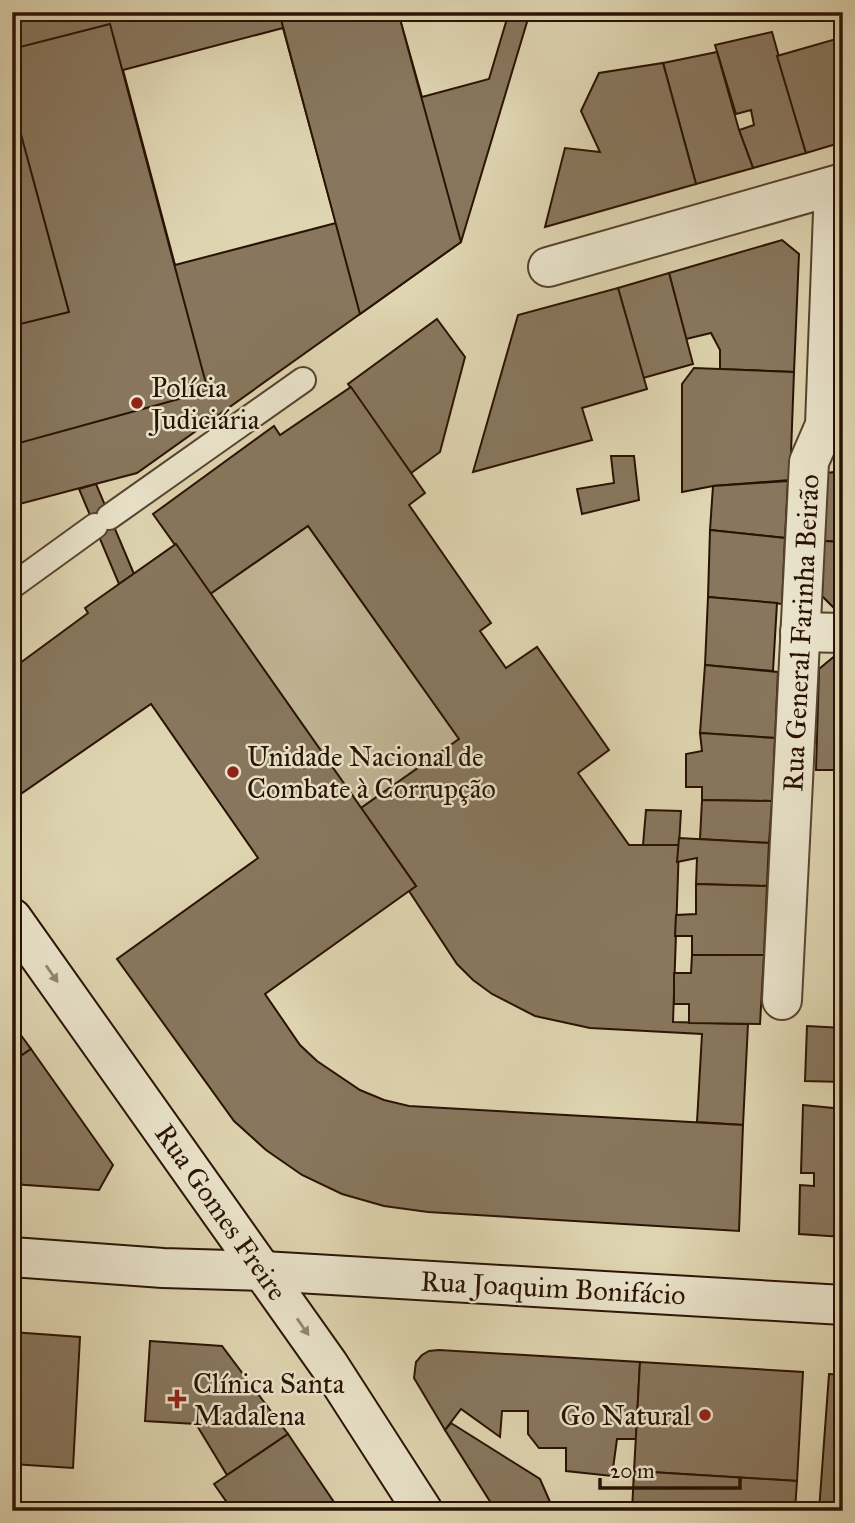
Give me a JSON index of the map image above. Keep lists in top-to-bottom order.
{
  "streets": {
    "street": ["Rua General Farinha Beirão", "Rua Gomes Freire", "Rua Joaquim Bonifácio"]
  },
  "crossings": [
    ["Rua Gomes Freire", "Rua Joaquim Bonifácio"]
  ],
  "one_way": ["Rua Gomes Freire"],
  "places": {
    "other": ["Polícia Judiciária", "Unidade Nacional de Combate à Corrupção", "Go Natural"],
    "health": ["Clínica Santa Madalena"]
  },
  "scale_bar": "20 m"
}
